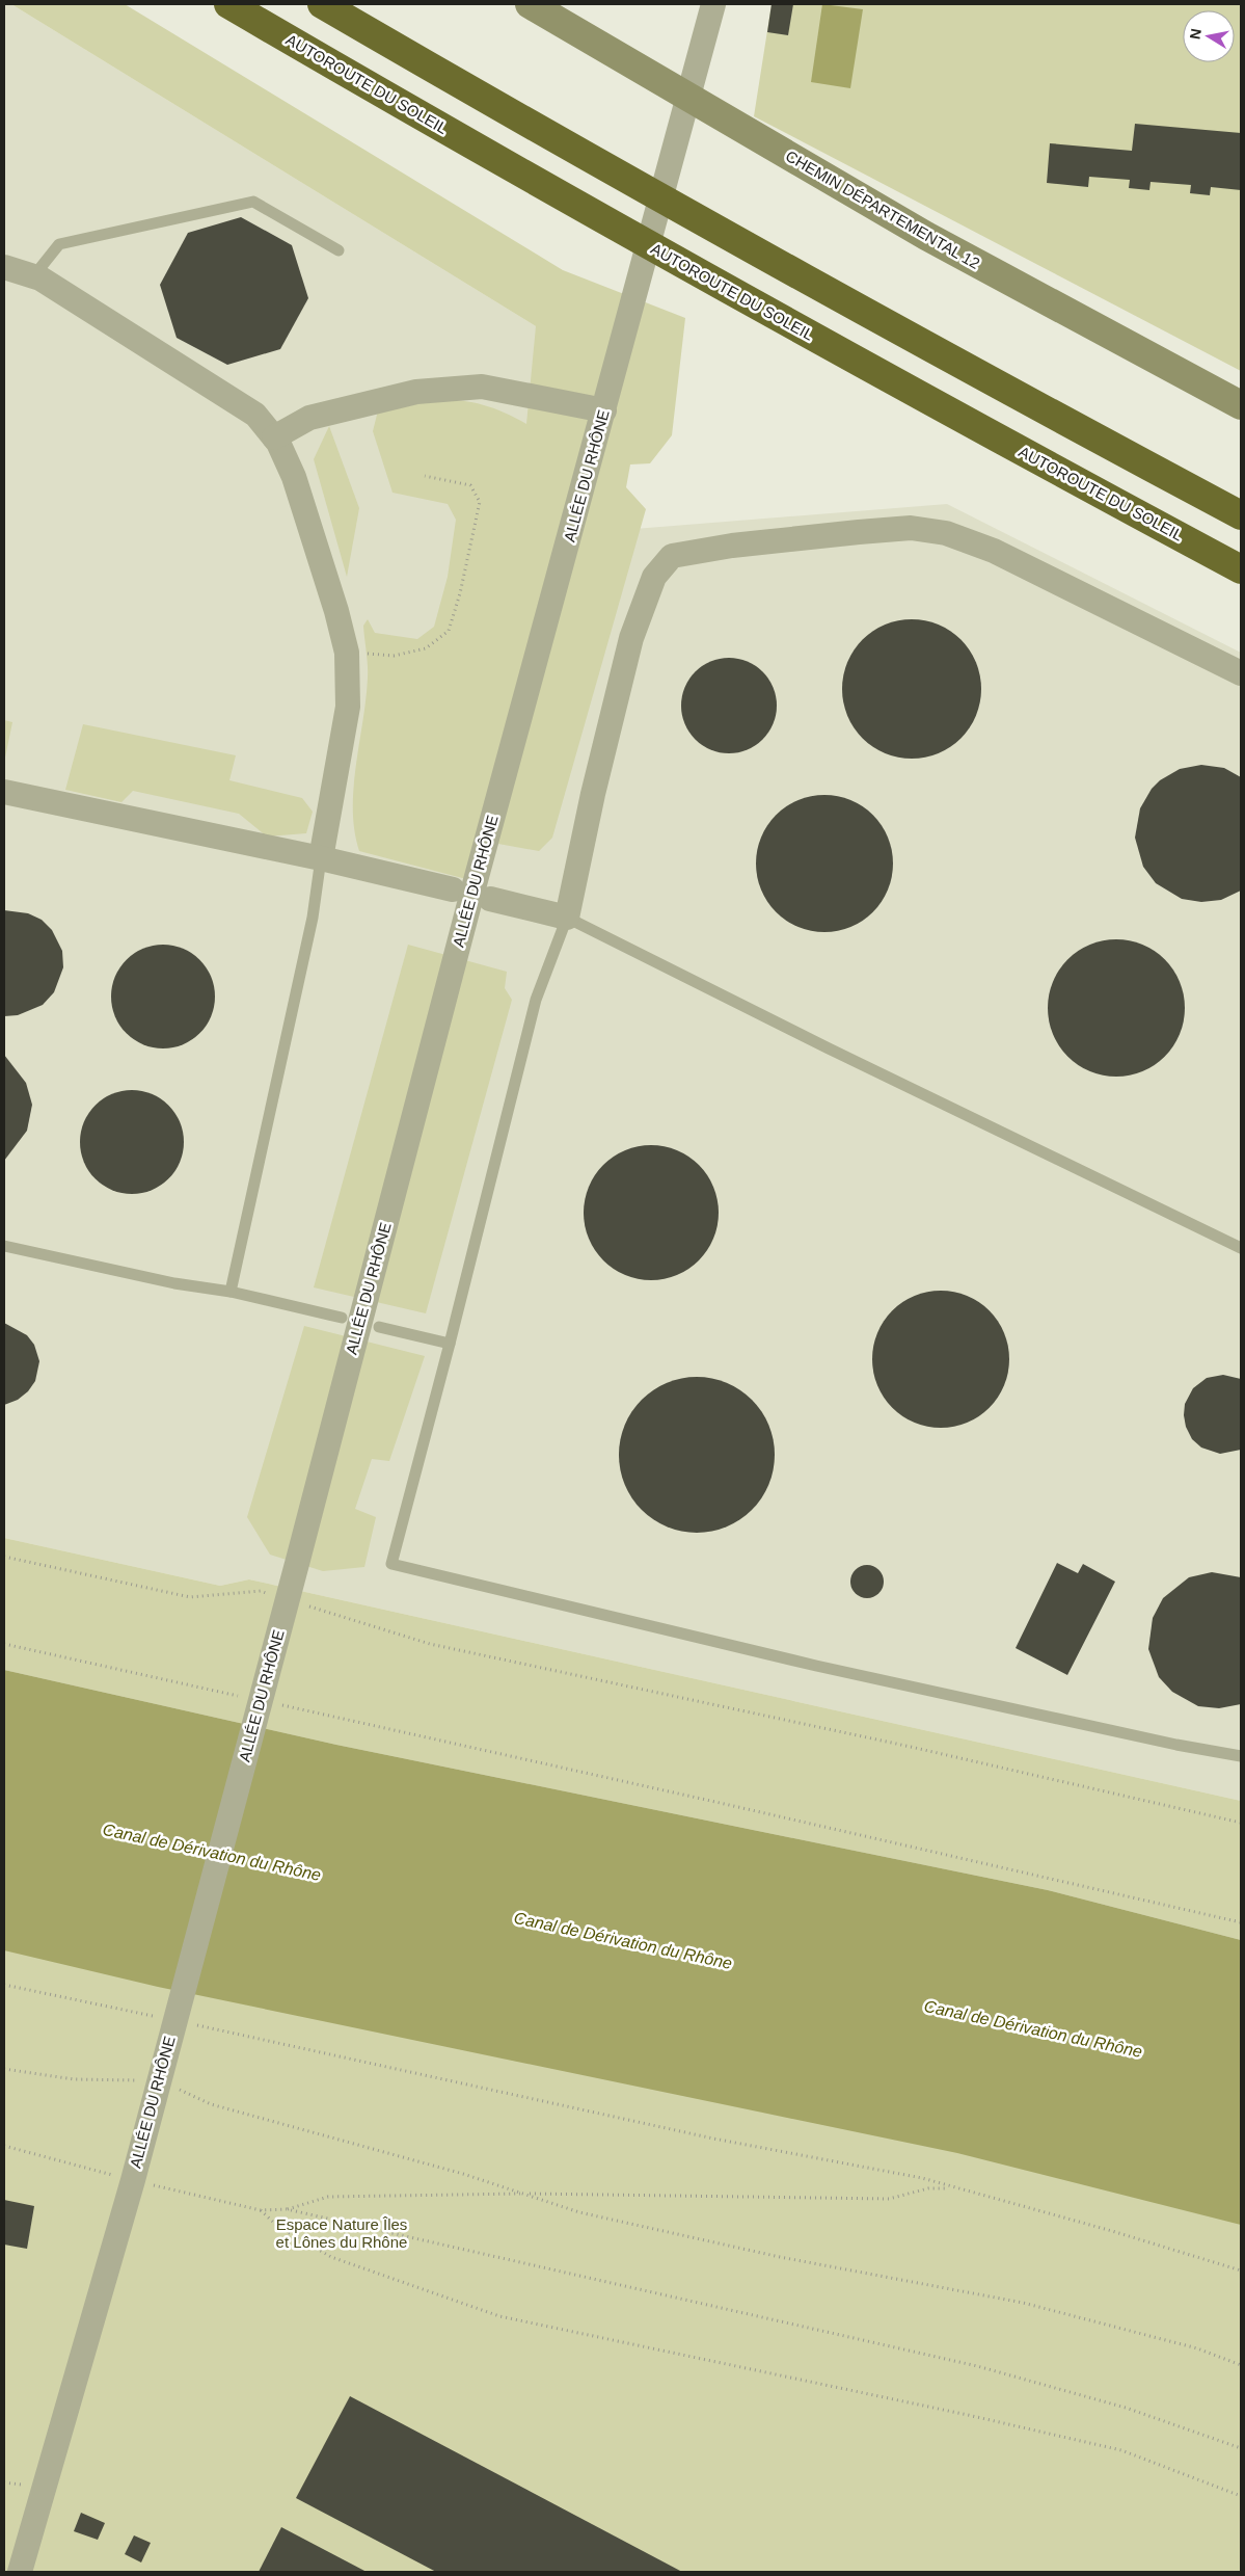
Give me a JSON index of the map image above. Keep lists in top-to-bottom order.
{
  "streets": {
    "highway": ["AUTOROUTE DU SOLEIL"],
    "main road": ["CHEMIN DÉPARTEMENTAL 12"],
    "street": ["ALLÉE DU RHÔNE"]
  },
  "water": ["Canal de Dérivation du Rhône"],
  "parks": ["Espace Nature Îles et Lônes du Rhône"],
  "north": "left"
}
